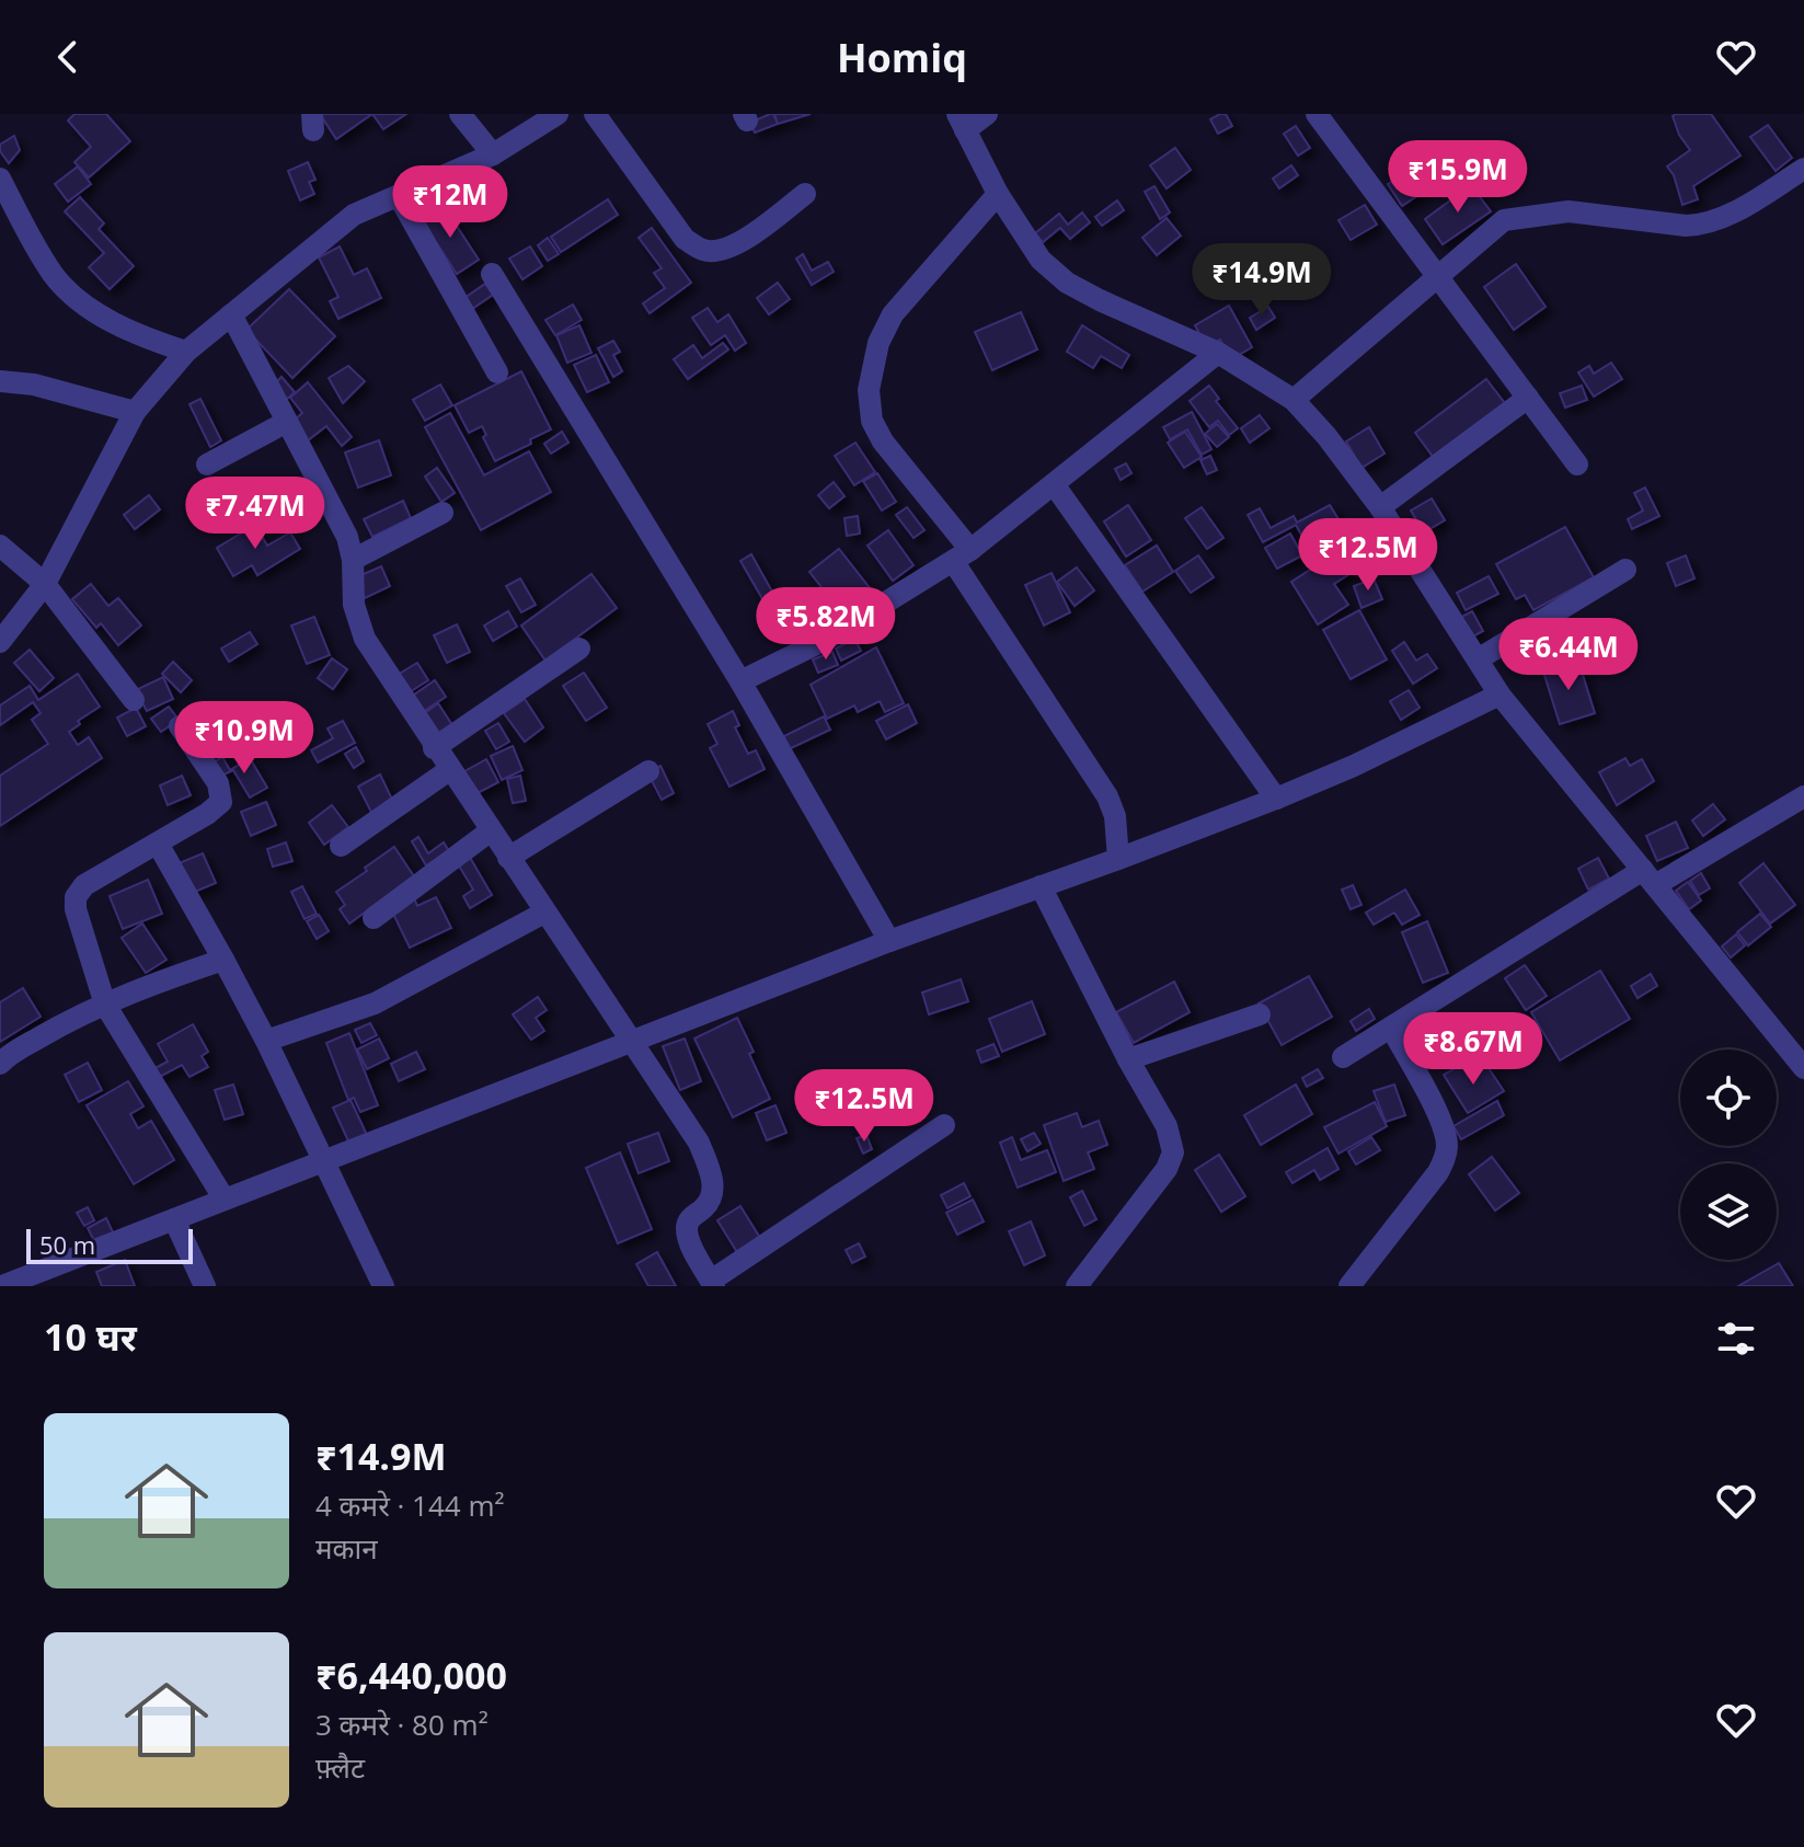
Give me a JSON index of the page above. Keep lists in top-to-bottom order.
{
  "scale_bar": "50 m",
  "page": {
    "header": "Homiq",
    "price": [
      "₹15.9M",
      "₹12M",
      "₹14.9M",
      "₹7.47M",
      "₹12.5M",
      "₹5.82M",
      "₹6.44M",
      "₹10.9M",
      "₹8.67M",
      "₹12.5M"
    ],
    "scale": "50 m",
    "heading": "10 घर",
    "list": [
      {
        "name": "₹14.9M",
        "note": "4 कमरे · 144 m² · मकान"
      },
      {
        "name": "₹6,440,000",
        "note": "3 कमरे · 80 m² · फ़्लैट"
      }
    ]
  }
}
